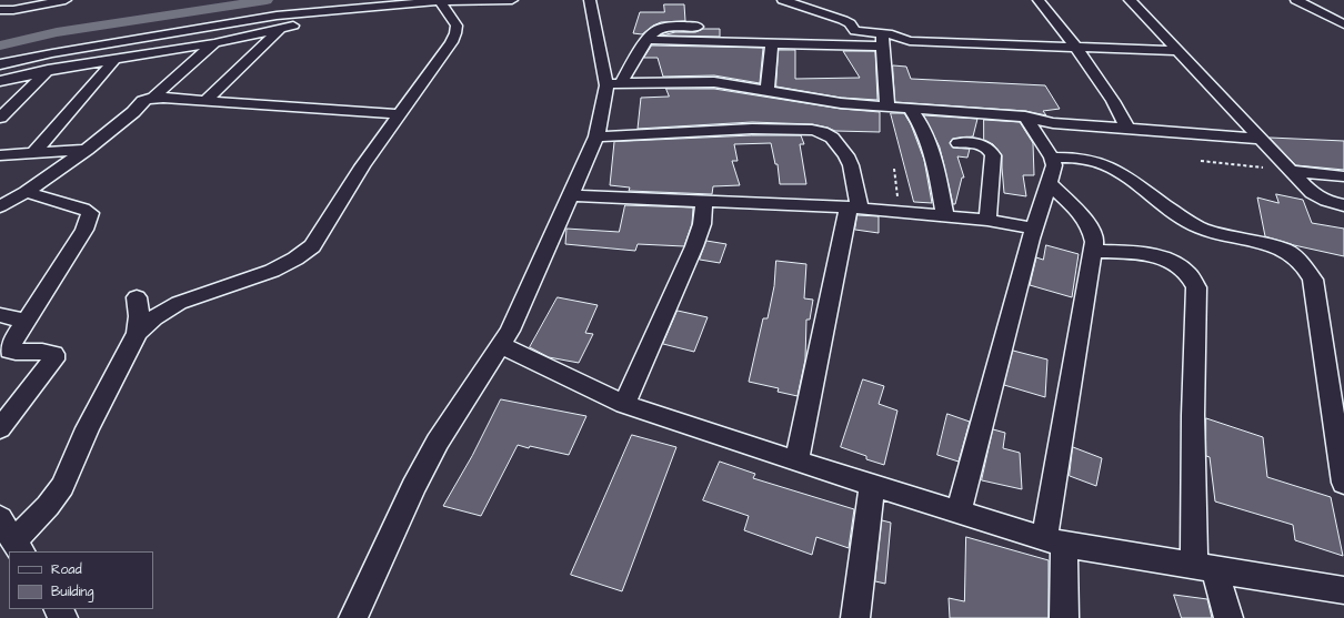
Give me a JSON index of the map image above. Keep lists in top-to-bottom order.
{
  "legend": ["Road", "Building"]
}
